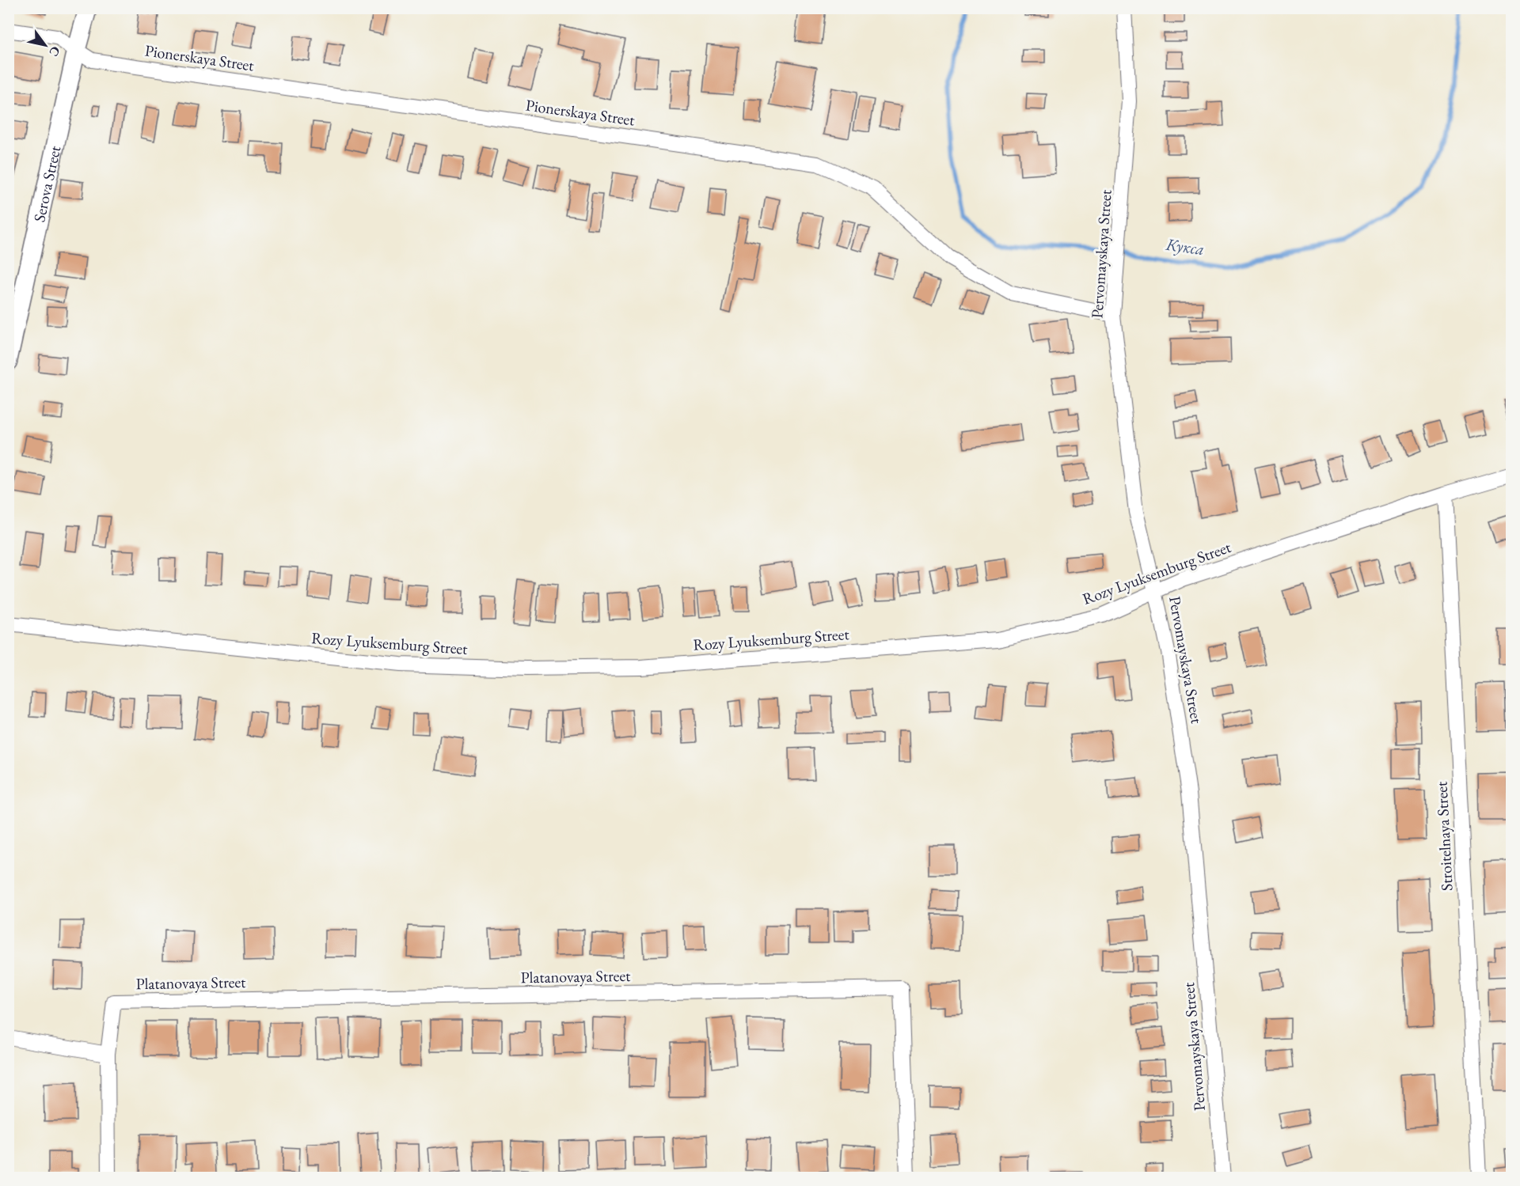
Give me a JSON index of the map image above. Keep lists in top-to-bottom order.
{
  "streets": {
    "street": [
      "Pionerskaya Street",
      "Serova Street",
      "Pervomayskaya Street",
      "Rozy Lyuksemburg Street",
      "Stroitelnaya Street",
      "Platanovaya Street"
    ]
  },
  "crossings": [
    ["Pionerskaya Street", "Serova Street"],
    ["Pionerskaya Street", "Pervomayskaya Street"],
    ["Pervomayskaya Street", "Rozy Lyuksemburg Street"],
    ["Rozy Lyuksemburg Street", "Stroitelnaya Street"]
  ],
  "water": ["Кукса"],
  "north": "bottom right"
}
